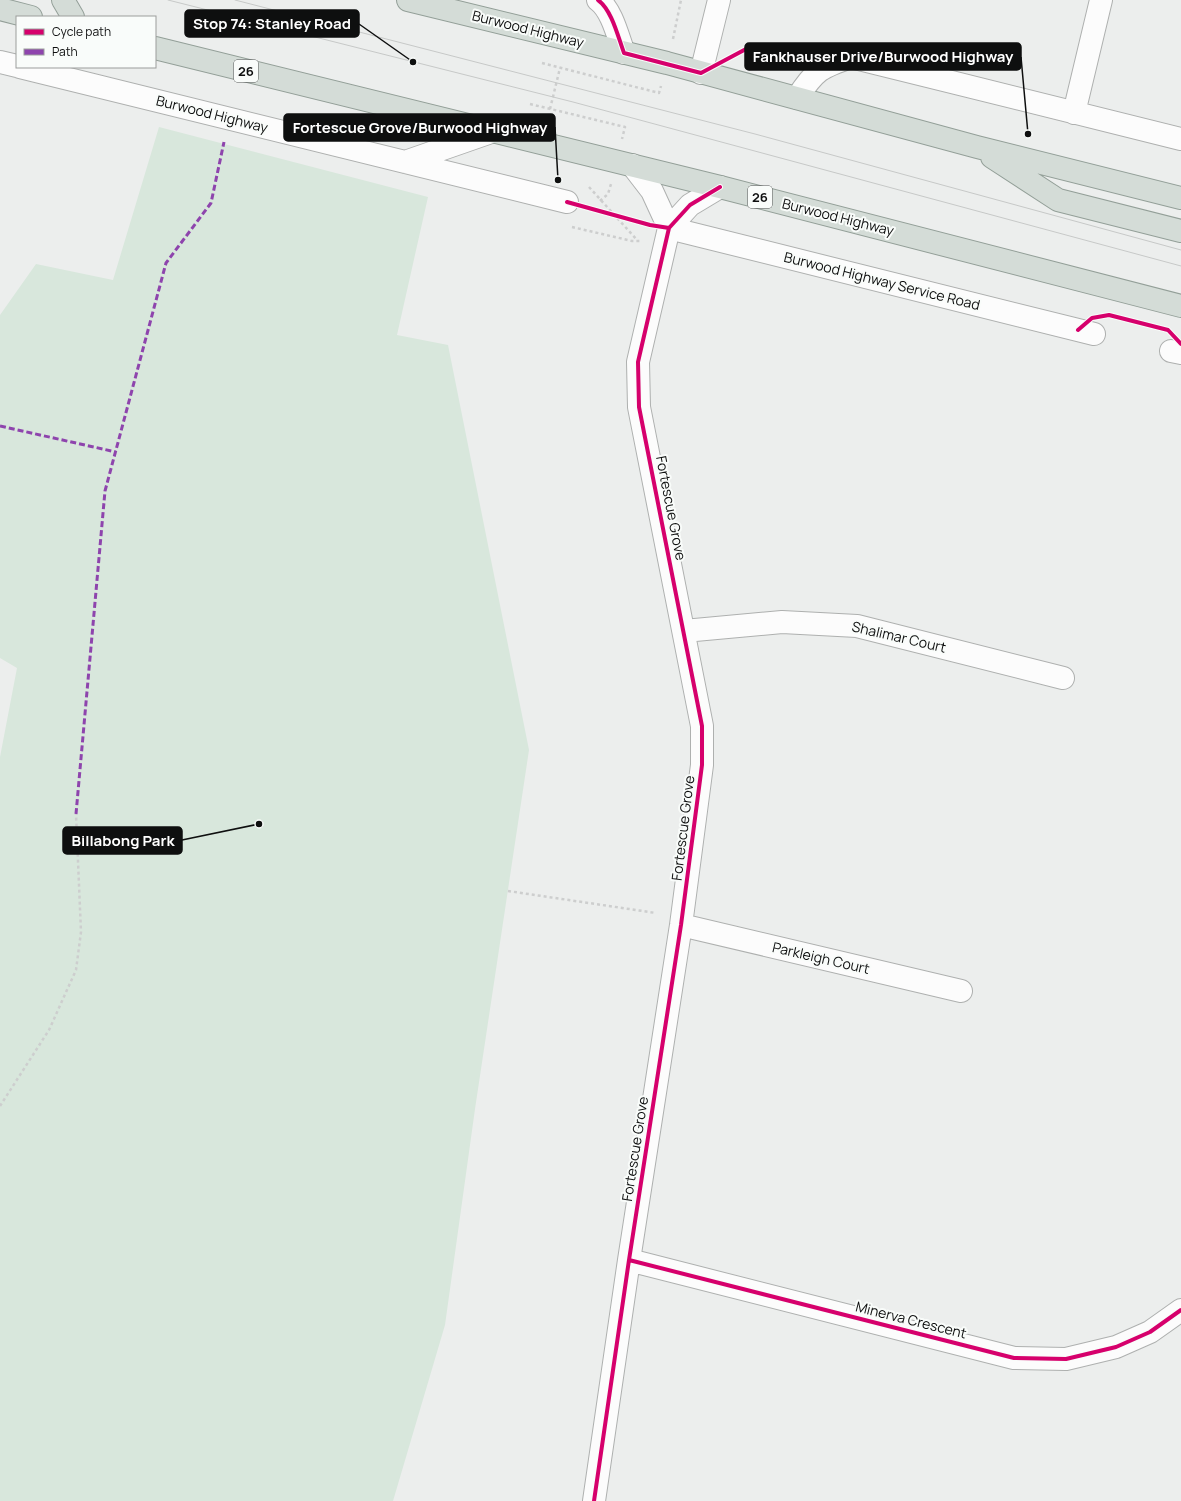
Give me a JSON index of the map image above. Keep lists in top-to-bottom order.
{
  "streets": {
    "highway": ["Burwood Highway", "26"],
    "street": [
      "Burwood Highway Service Road",
      "Fortescue Grove",
      "Shalimar Court",
      "Parkleigh Court",
      "Minerva Crescent"
    ]
  },
  "crossings": [
    ["Burwood Highway", "Fortescue Grove"],
    ["Burwood Highway Service Road", "Fortescue Grove"],
    ["Fortescue Grove", "Shalimar Court"],
    ["Fortescue Grove", "Parkleigh Court"],
    ["Fortescue Grove", "Minerva Crescent"]
  ],
  "places": [
    "Stop 74: Stanley Road",
    "Fankhauser Drive/Burwood Highway",
    "Fortescue Grove/Burwood Highway",
    "Billabong Park"
  ],
  "legend": ["Cycle path", "Path"]
}
